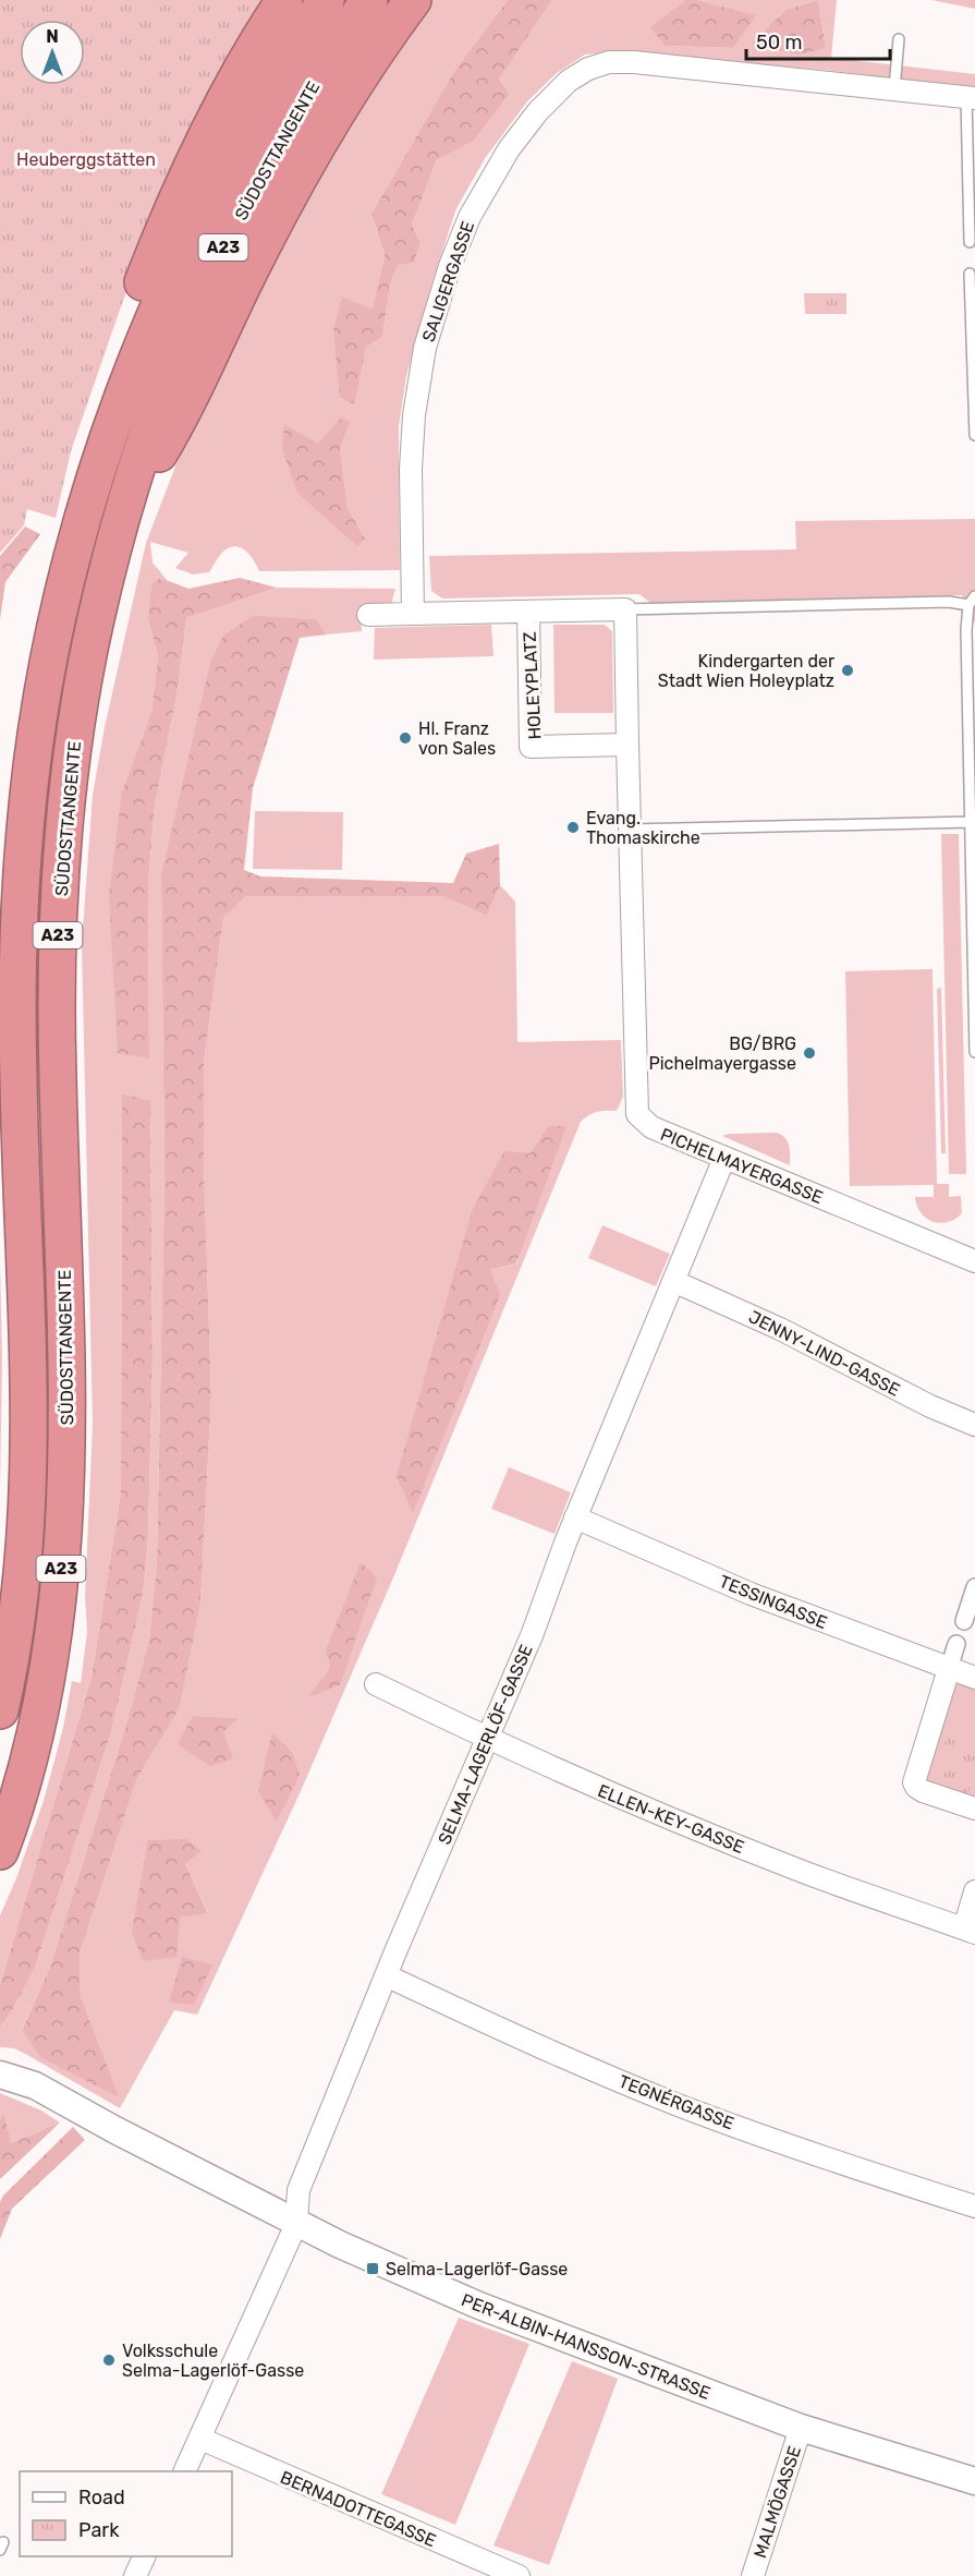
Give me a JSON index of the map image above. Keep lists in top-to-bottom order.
{
  "streets": {
    "highway": ["SÜDOSTTANGENTE", "A23"],
    "street": [
      "SALIGERGASSE",
      "HOLEYPLATZ",
      "PICHELMAYERGASSE",
      "JENNY-LIND-GASSE",
      "TESSINGASSE",
      "SELMA-LAGERLÖF-GASSE",
      "ELLEN-KEY-GASSE",
      "TEGNÉRGASSE",
      "PER-ALBIN-HANSSON-STRASSE",
      "MALMÖGASSE",
      "BERNADOTTEGASSE"
    ]
  },
  "crossings": [
    ["HOLEYPLATZ", "PICHELMAYERGASSE"],
    ["PICHELMAYERGASSE", "SELMA-LAGERLÖF-GASSE"],
    ["JENNY-LIND-GASSE", "SELMA-LAGERLÖF-GASSE"],
    ["TESSINGASSE", "SELMA-LAGERLÖF-GASSE"],
    ["SELMA-LAGERLÖF-GASSE", "ELLEN-KEY-GASSE"],
    ["SELMA-LAGERLÖF-GASSE", "TEGNÉRGASSE"],
    ["SELMA-LAGERLÖF-GASSE", "PER-ALBIN-HANSSON-STRASSE"],
    ["SELMA-LAGERLÖF-GASSE", "BERNADOTTEGASSE"],
    ["PER-ALBIN-HANSSON-STRASSE", "MALMÖGASSE"]
  ],
  "parks": ["Heuberggstätten"],
  "places": {
    "other": [
      "Kindergarten der Stadt Wien Holeyplatz",
      "Hl. Franz von Sales",
      "Evang. Thomaskirche",
      "BG/BRG Pichelmayergasse",
      "Volksschule Selma-Lagerlöf-Gasse"
    ],
    "transit": ["Selma-Lagerlöf-Gasse"]
  },
  "legend": ["Road", "Park"],
  "scale_bar": "50 m",
  "north": "top"
}
